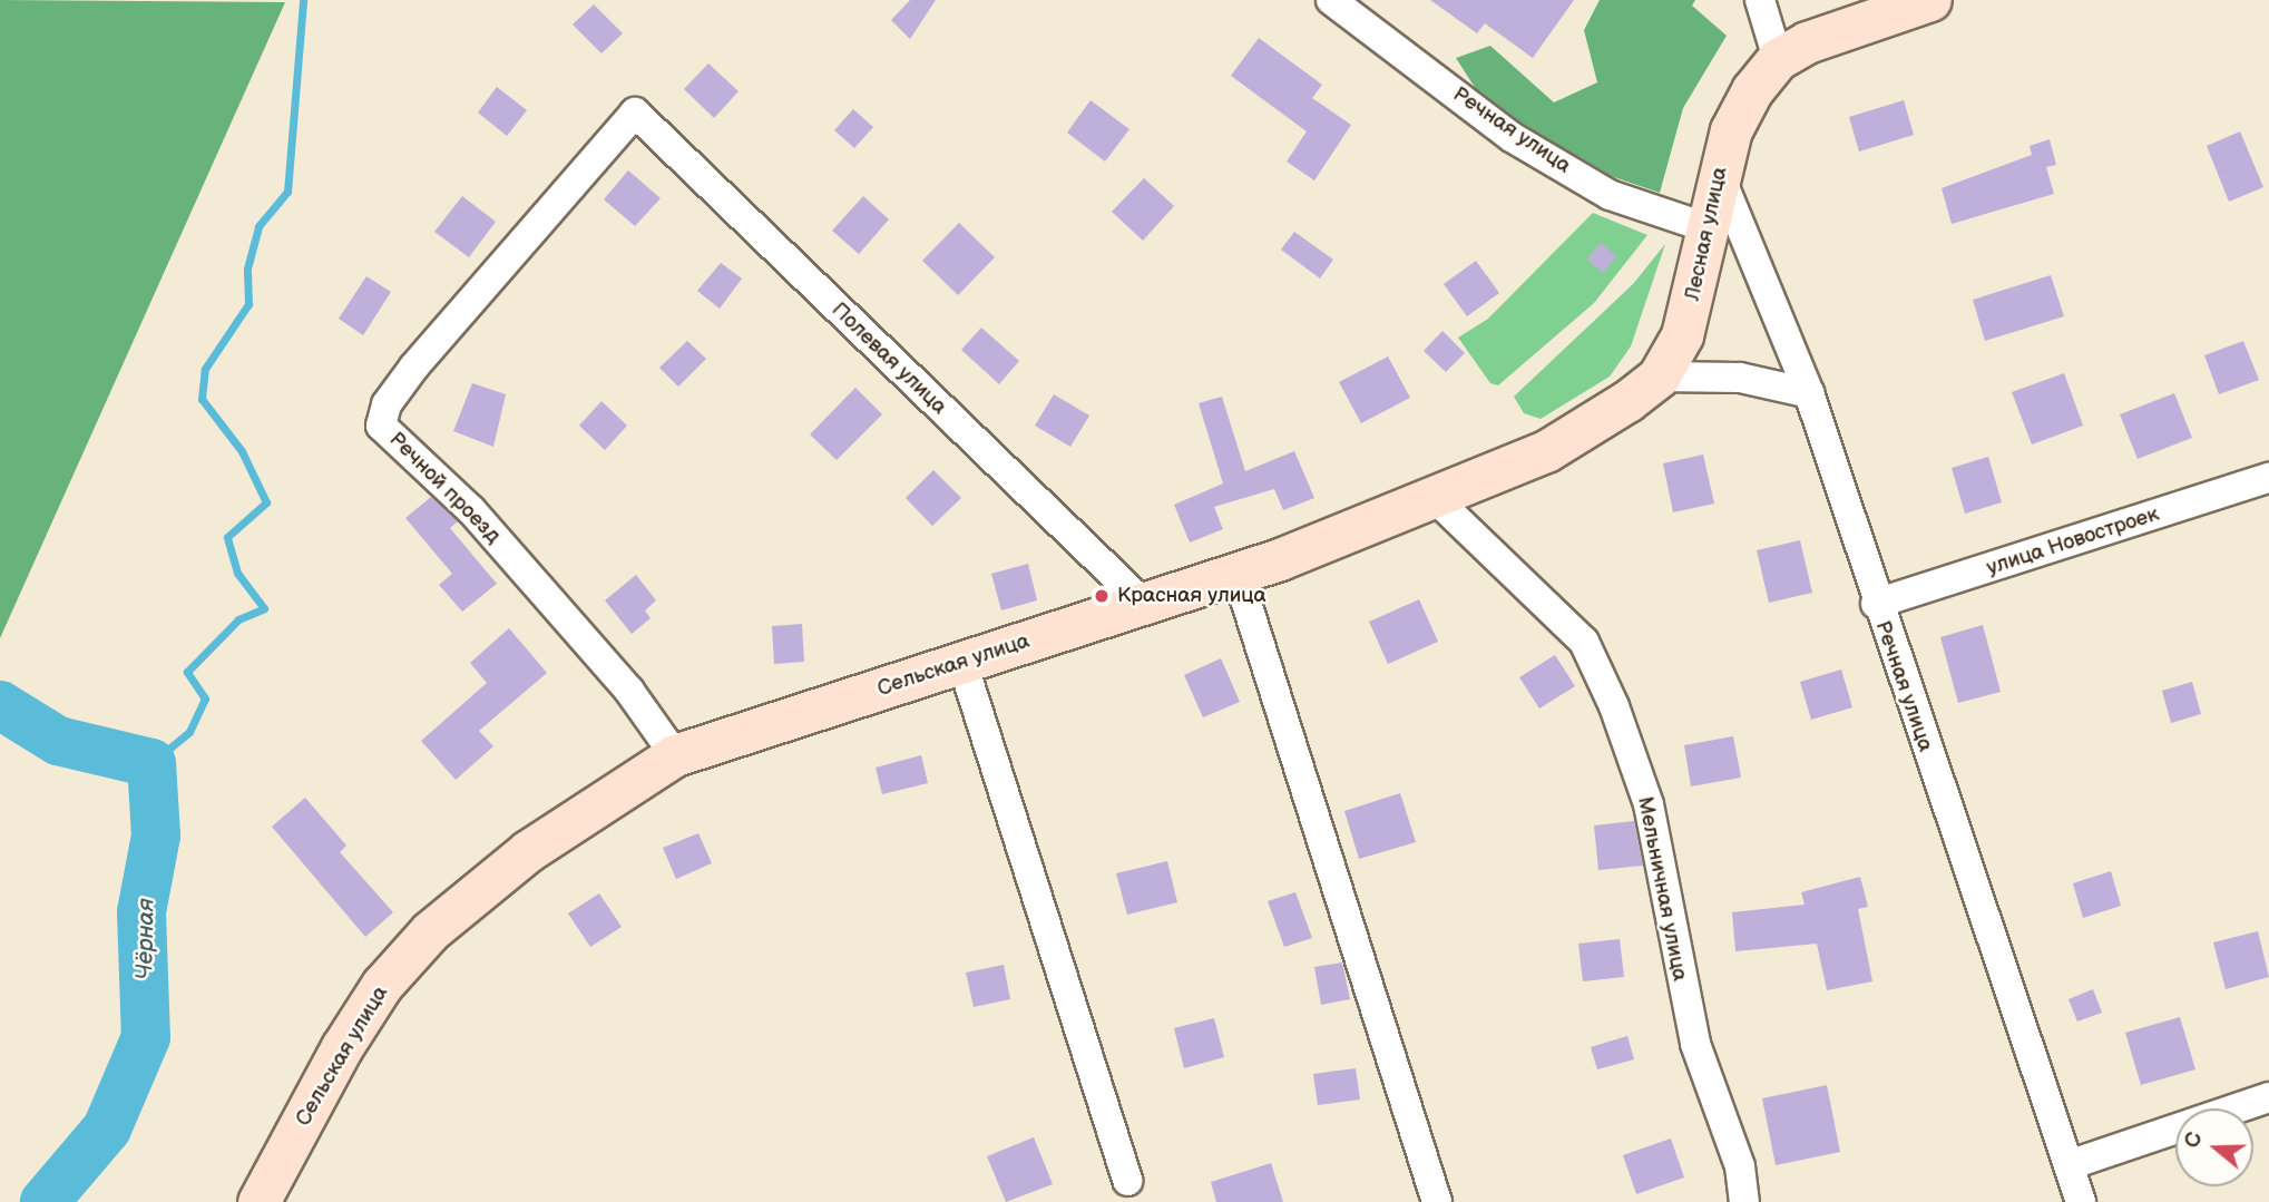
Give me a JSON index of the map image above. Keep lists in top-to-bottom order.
{
  "streets": {
    "main road": ["Лесная улица", "Сельская улица"],
    "street": [
      "Речная улица",
      "Полевая улица",
      "Речной проезд",
      "улица Новостроек",
      "Мельничная улица"
    ]
  },
  "crossings": [
    ["Речная улица", "Лесная улица"],
    ["Речная улица", "улица Новостроек"],
    ["Лесная улица", "Сельская улица"],
    ["Полевая улица", "Речной проезд"],
    ["Полевая улица", "Сельская улица"],
    ["Речной проезд", "Сельская улица"],
    ["Сельская улица", "Мельничная улица"]
  ],
  "water": ["Чёрная"],
  "places": ["Красная улица"],
  "north": "left"
}
